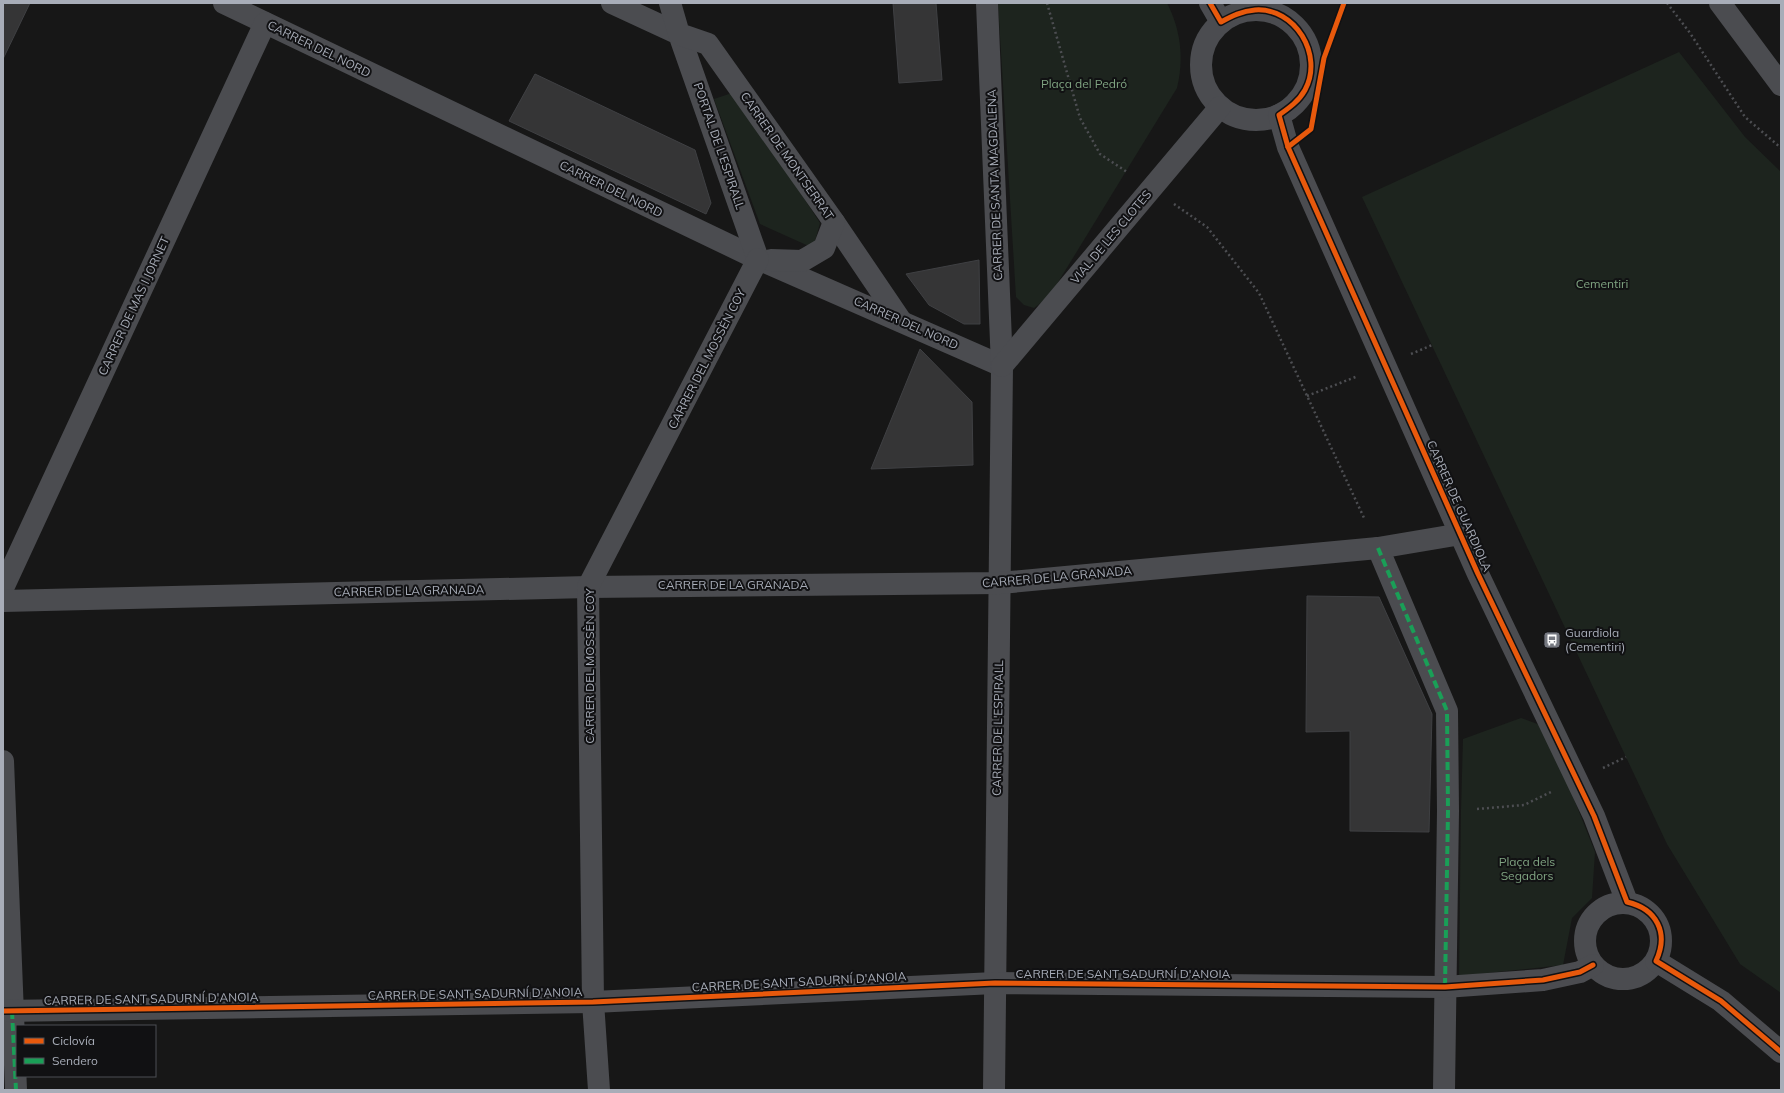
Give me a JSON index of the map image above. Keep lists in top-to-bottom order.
{
  "streets": {
    "street": [
      "CARRER DEL NORD",
      "PORTAL DE L'ESPIRALL",
      "CARRER DE MONTSERRAT",
      "CARRER DE SANTA MAGDALENA",
      "VIAL DE LES CLOTES",
      "CARRER DE MAS I JORNET",
      "CARRER DEL MOSSÈN COY",
      "CARRER DE GUARDIOLA",
      "CARRER DE LA GRANADA",
      "CARRER DE L'ESPIRALL",
      "CARRER DE SANT SADURNÍ D'ANOIA"
    ]
  },
  "crossings": [
    ["CARRER DEL NORD", "PORTAL DE L'ESPIRALL"],
    ["CARRER DEL NORD", "CARRER DE MONTSERRAT"],
    ["CARRER DEL NORD", "CARRER DE SANTA MAGDALENA"],
    ["CARRER DEL NORD", "VIAL DE LES CLOTES"],
    ["CARRER DEL NORD", "CARRER DE MAS I JORNET"],
    ["CARRER DEL NORD", "CARRER DEL MOSSÈN COY"],
    ["CARRER DEL NORD", "CARRER DE L'ESPIRALL"],
    ["PORTAL DE L'ESPIRALL", "CARRER DE MONTSERRAT"],
    ["PORTAL DE L'ESPIRALL", "CARRER DEL MOSSÈN COY"],
    ["CARRER DE SANTA MAGDALENA", "VIAL DE LES CLOTES"],
    ["CARRER DE SANTA MAGDALENA", "CARRER DE L'ESPIRALL"],
    ["VIAL DE LES CLOTES", "CARRER DE GUARDIOLA"],
    ["VIAL DE LES CLOTES", "CARRER DE L'ESPIRALL"],
    ["CARRER DEL MOSSÈN COY", "CARRER DE LA GRANADA"],
    ["CARRER DEL MOSSÈN COY", "CARRER DE SANT SADURNÍ D'ANOIA"],
    ["CARRER DE GUARDIOLA", "CARRER DE LA GRANADA"],
    ["CARRER DE GUARDIOLA", "CARRER DE SANT SADURNÍ D'ANOIA"],
    ["CARRER DE LA GRANADA", "CARRER DE L'ESPIRALL"],
    ["CARRER DE L'ESPIRALL", "CARRER DE SANT SADURNÍ D'ANOIA"]
  ],
  "parks": ["Plaça del Pedró", "Cementiri", "Plaça dels Segadors"],
  "places": {
    "bus stop": ["Guardiola (Cementiri)"]
  },
  "legend": ["Ciclovía", "Sendero"]
}
